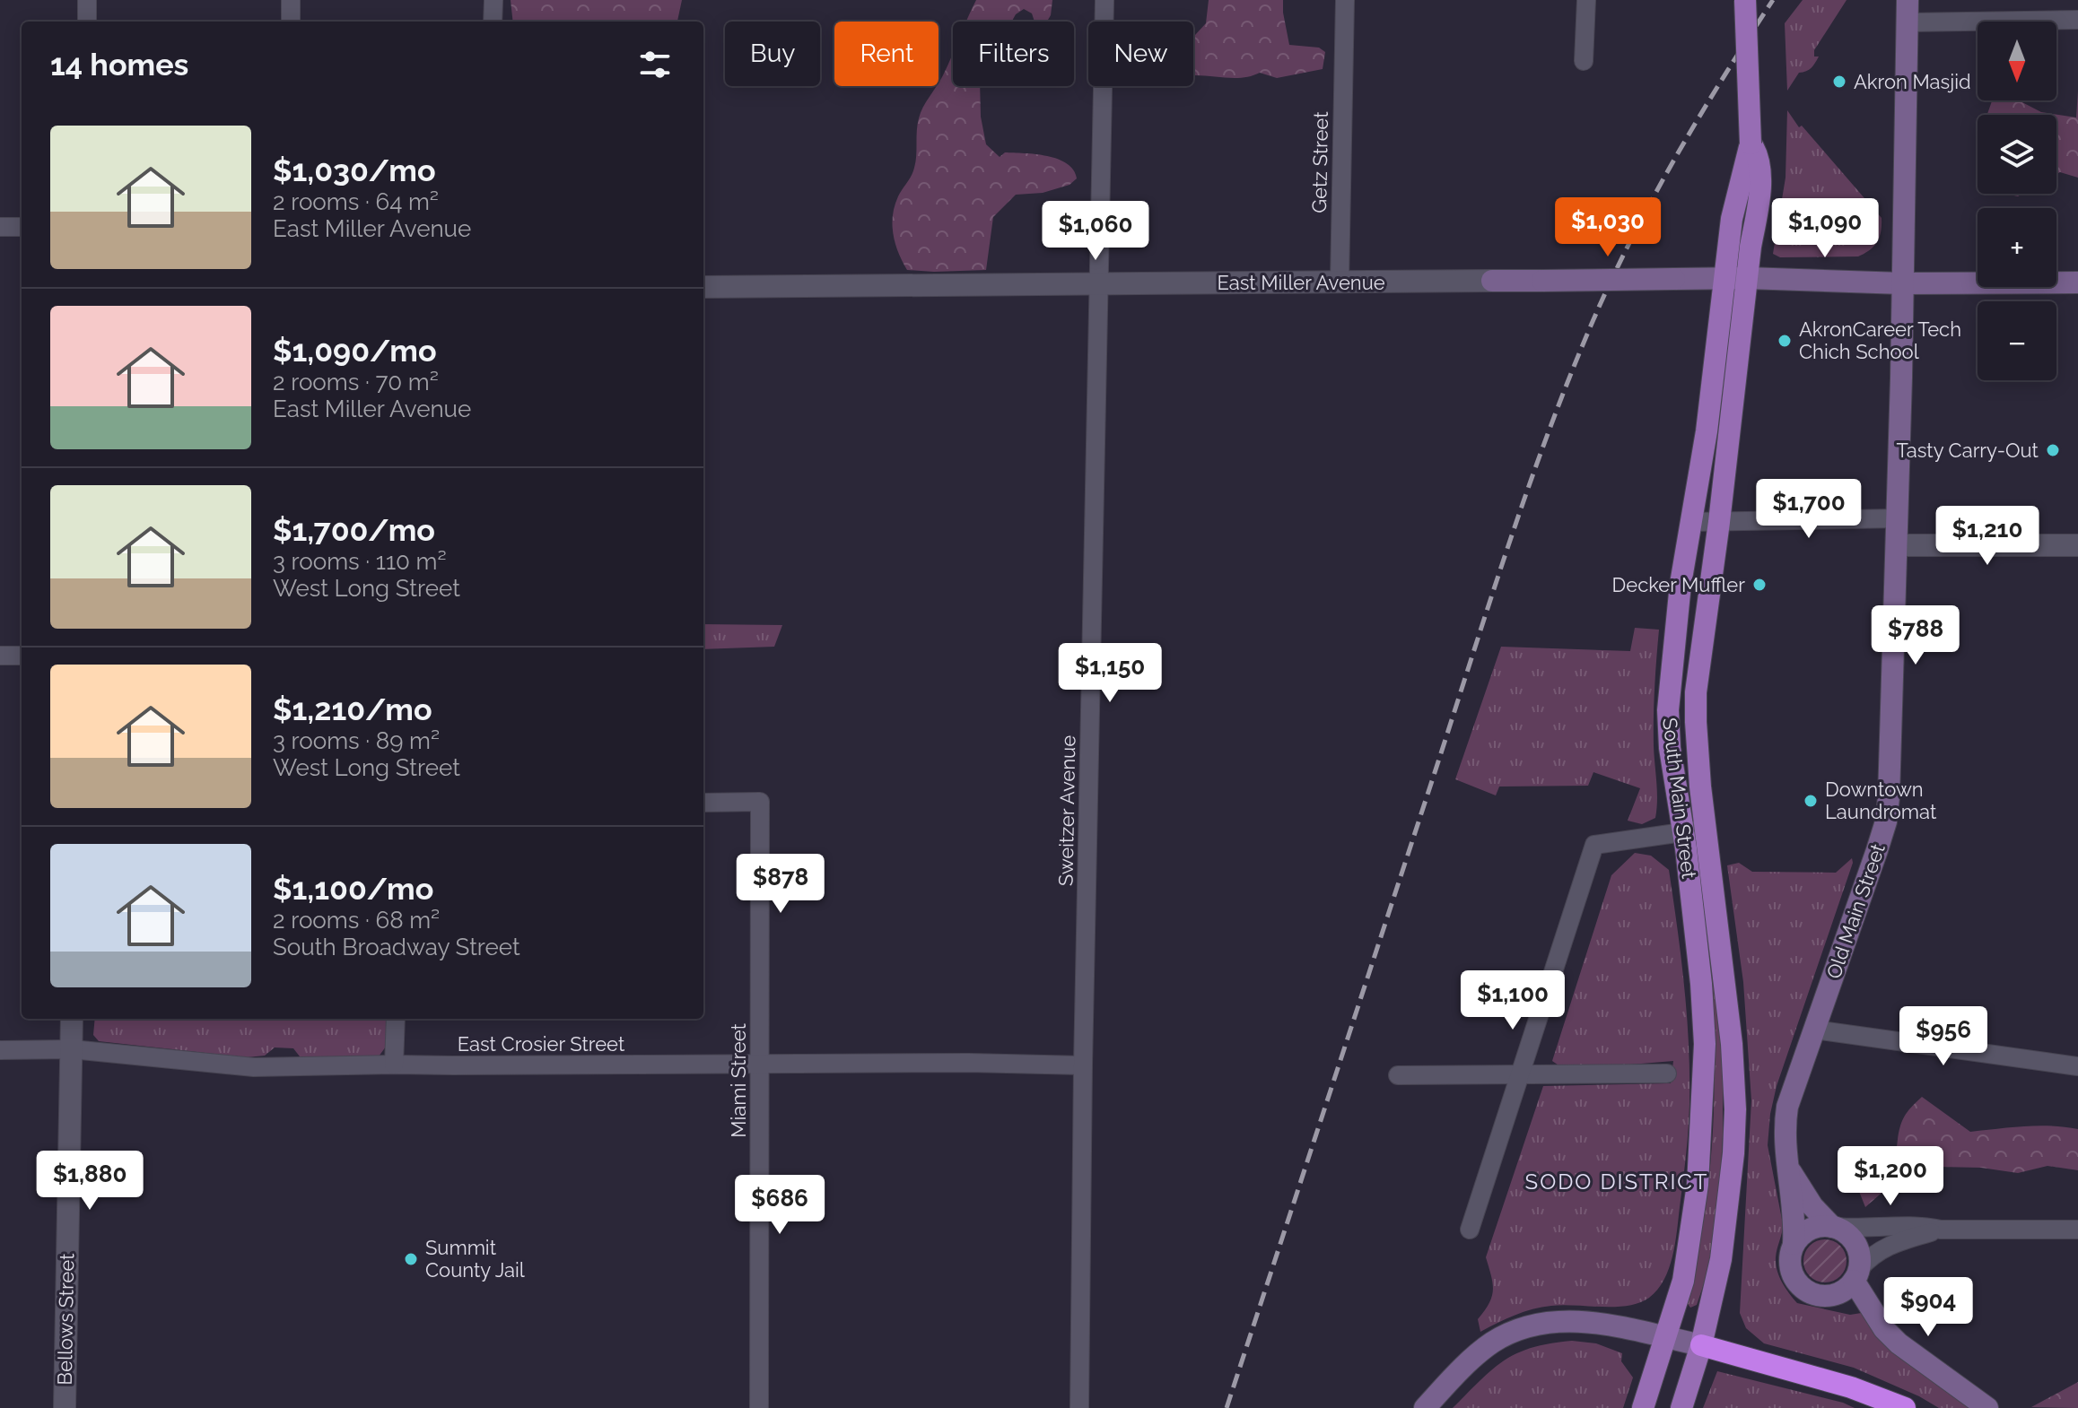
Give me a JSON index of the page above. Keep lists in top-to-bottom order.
{
  "streets": {
    "main road": ["East Miller Avenue", "South Main Street", "Old Main Street"],
    "street": [
      "Getz Street",
      "Sweitzer Avenue",
      "East Crosier Street",
      "Miami Street",
      "Bellows Street"
    ]
  },
  "crossings": [
    ["Getz Street", "East Miller Avenue"],
    ["East Miller Avenue", "South Main Street"],
    ["East Miller Avenue", "Sweitzer Avenue"],
    ["East Miller Avenue", "Old Main Street"],
    ["Sweitzer Avenue", "East Crosier Street"],
    ["East Crosier Street", "Miami Street"],
    ["East Crosier Street", "Bellows Street"]
  ],
  "districts": ["SODO DISTRICT"],
  "places": [
    "Akron Masjid",
    "AkronCareer Tech Chich School",
    "Tasty Carry-Out",
    "Decker Muffler",
    "Downtown Laundromat",
    "Summit County Jail"
  ],
  "north": "bottom",
  "page": {
    "map_buttons": ["+", "−"],
    "chip": [
      "Buy",
      "Rent",
      "Filters",
      "New"
    ],
    "heading": "14 homes",
    "list": [
      {
        "name": "$1,030/mo",
        "note": "2 rooms · 64 m² · East Miller Avenue"
      },
      {
        "name": "$1,090/mo",
        "note": "2 rooms · 70 m² · East Miller Avenue"
      },
      {
        "name": "$1,700/mo",
        "note": "3 rooms · 110 m² · West Long Street"
      },
      {
        "name": "$1,210/mo",
        "note": "3 rooms · 89 m² · West Long Street"
      },
      {
        "name": "$1,100/mo",
        "note": "2 rooms · 68 m² · South Broadway Street"
      }
    ],
    "price": [
      "$1,030",
      "$1,090",
      "$1,060",
      "$1,700",
      "$1,210",
      "$788",
      "$1,150",
      "$878",
      "$1,100",
      "$956",
      "$1,200",
      "$1,880",
      "$686",
      "$904"
    ]
  }
}
